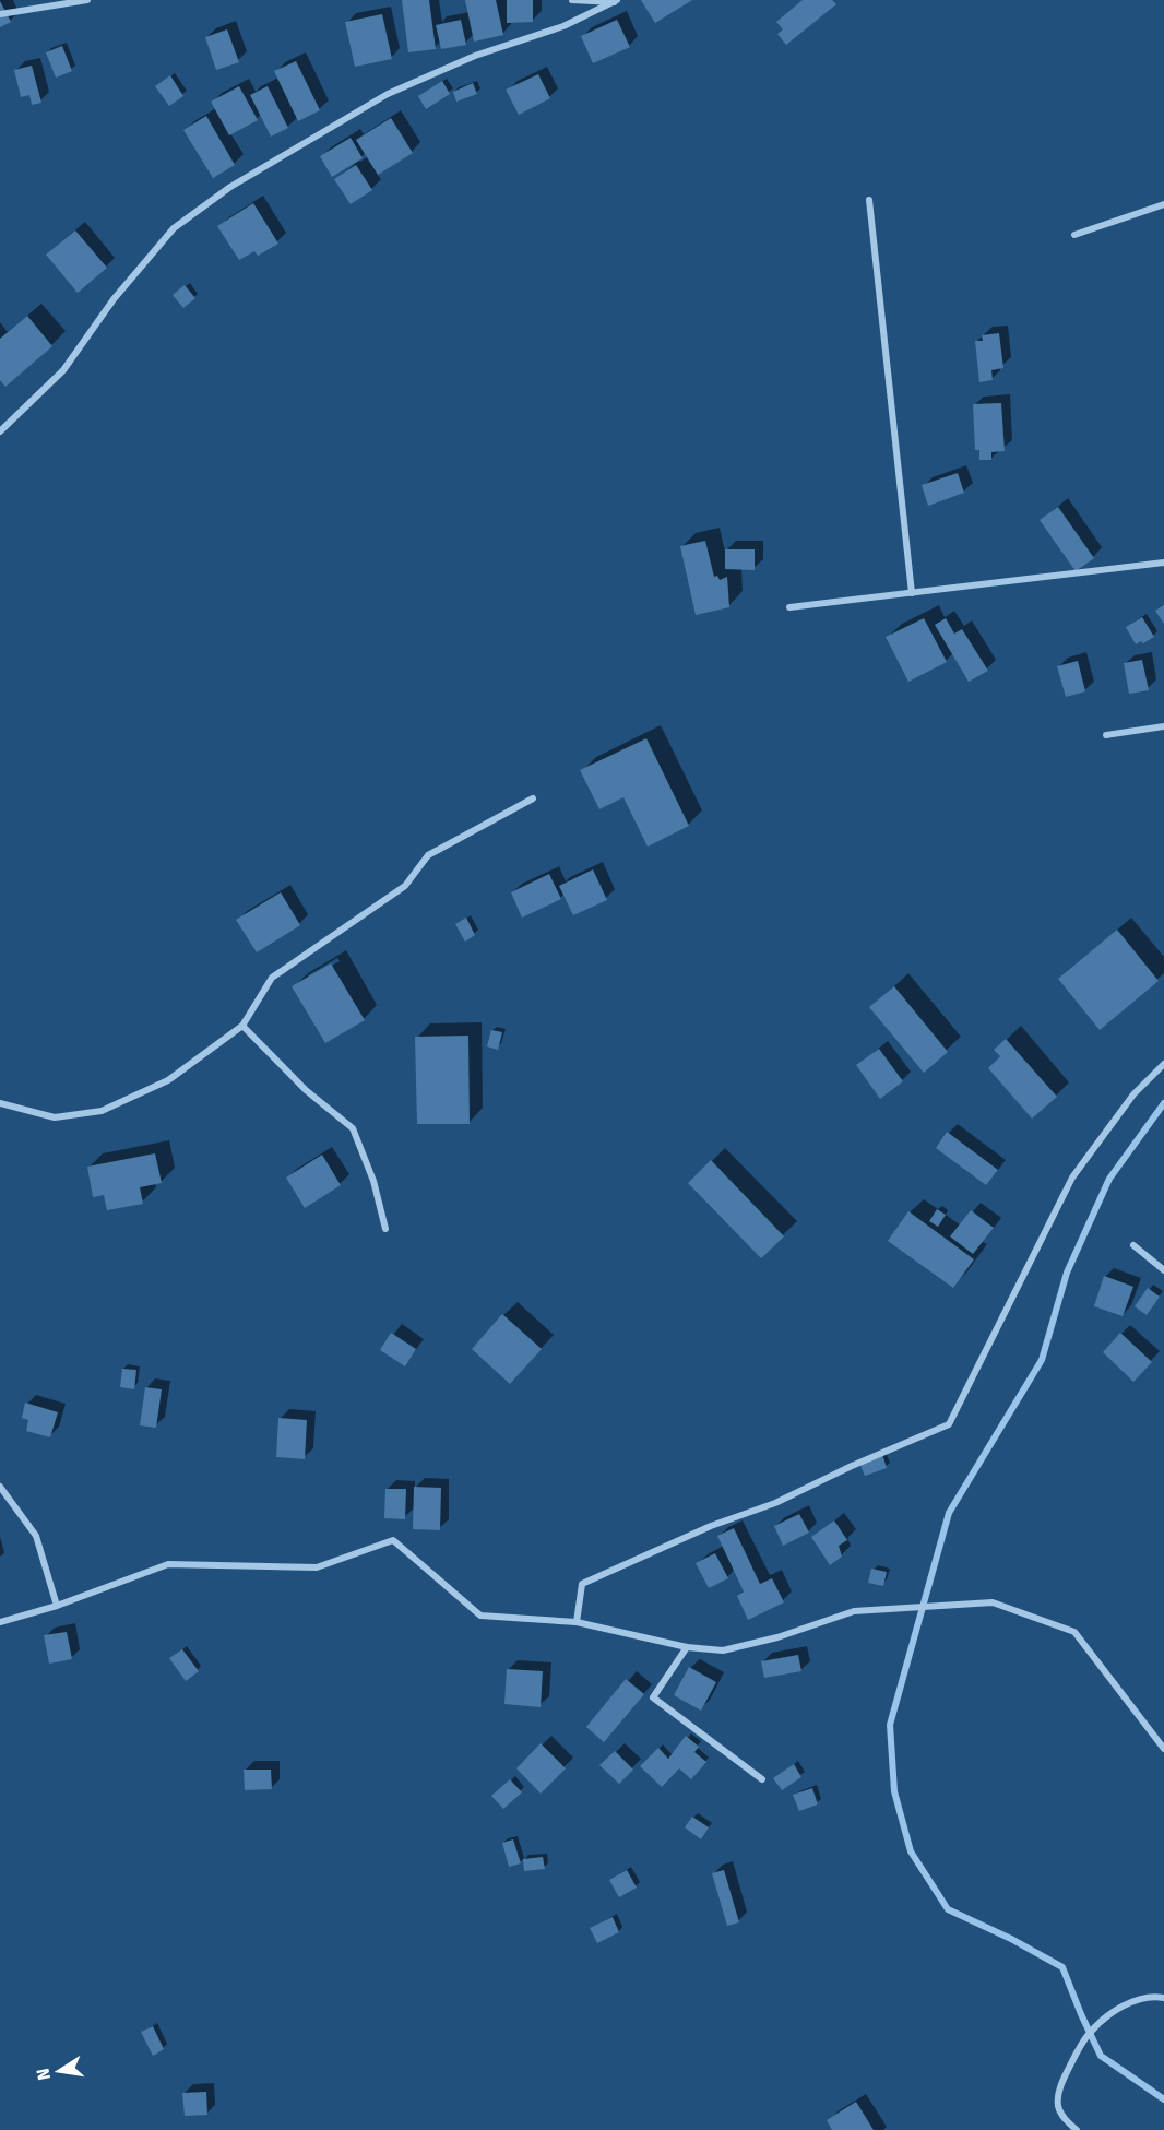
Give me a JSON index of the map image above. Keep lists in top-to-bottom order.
{
  "north": "left"
}
